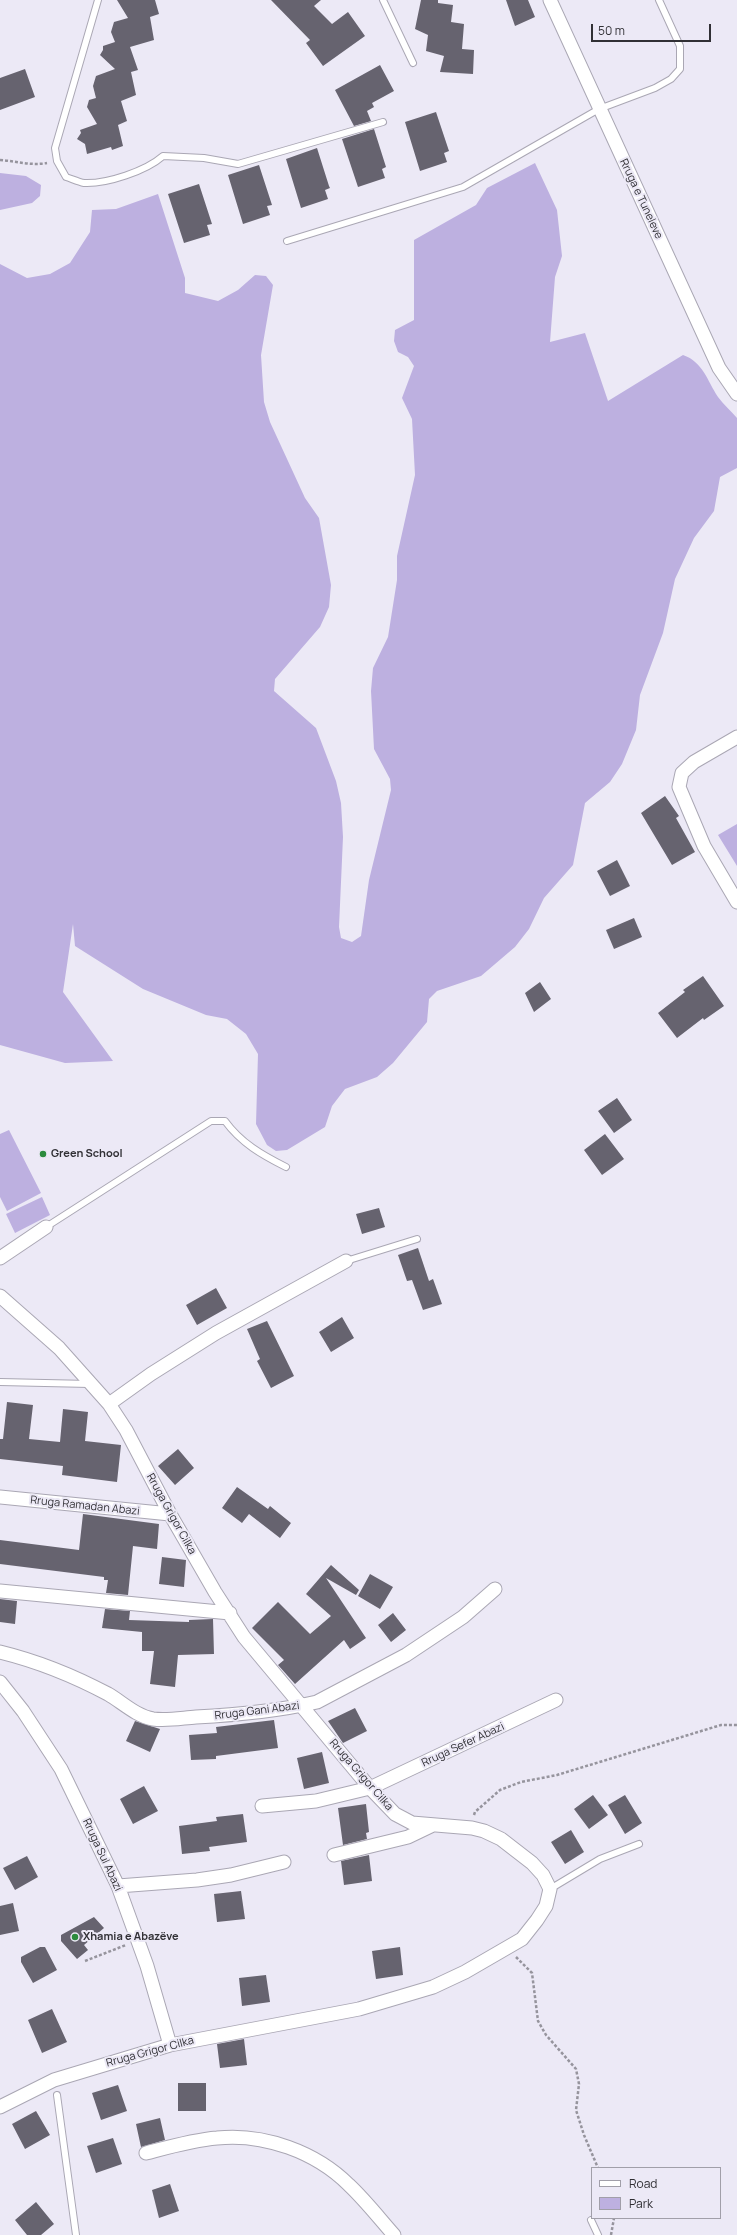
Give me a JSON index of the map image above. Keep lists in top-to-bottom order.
{
  "streets": {
    "street": [
      "Rruga e Tuneleve",
      "Rruga Ramadan Abazi",
      "Rruga Grigor Cilka",
      "Rruga Gani Abazi",
      "Rruga Sefer Abazi",
      "Rruga Sul Abazi"
    ]
  },
  "crossings": [
    ["Rruga Ramadan Abazi", "Rruga Grigor Cilka"],
    ["Rruga Grigor Cilka", "Rruga Gani Abazi"],
    ["Rruga Grigor Cilka", "Rruga Sefer Abazi"],
    ["Rruga Grigor Cilka", "Rruga Sul Abazi"]
  ],
  "places": ["Green School", "Xhamia e Abazëve"],
  "legend": ["Road", "Park"],
  "scale_bar": "50 m"
}
